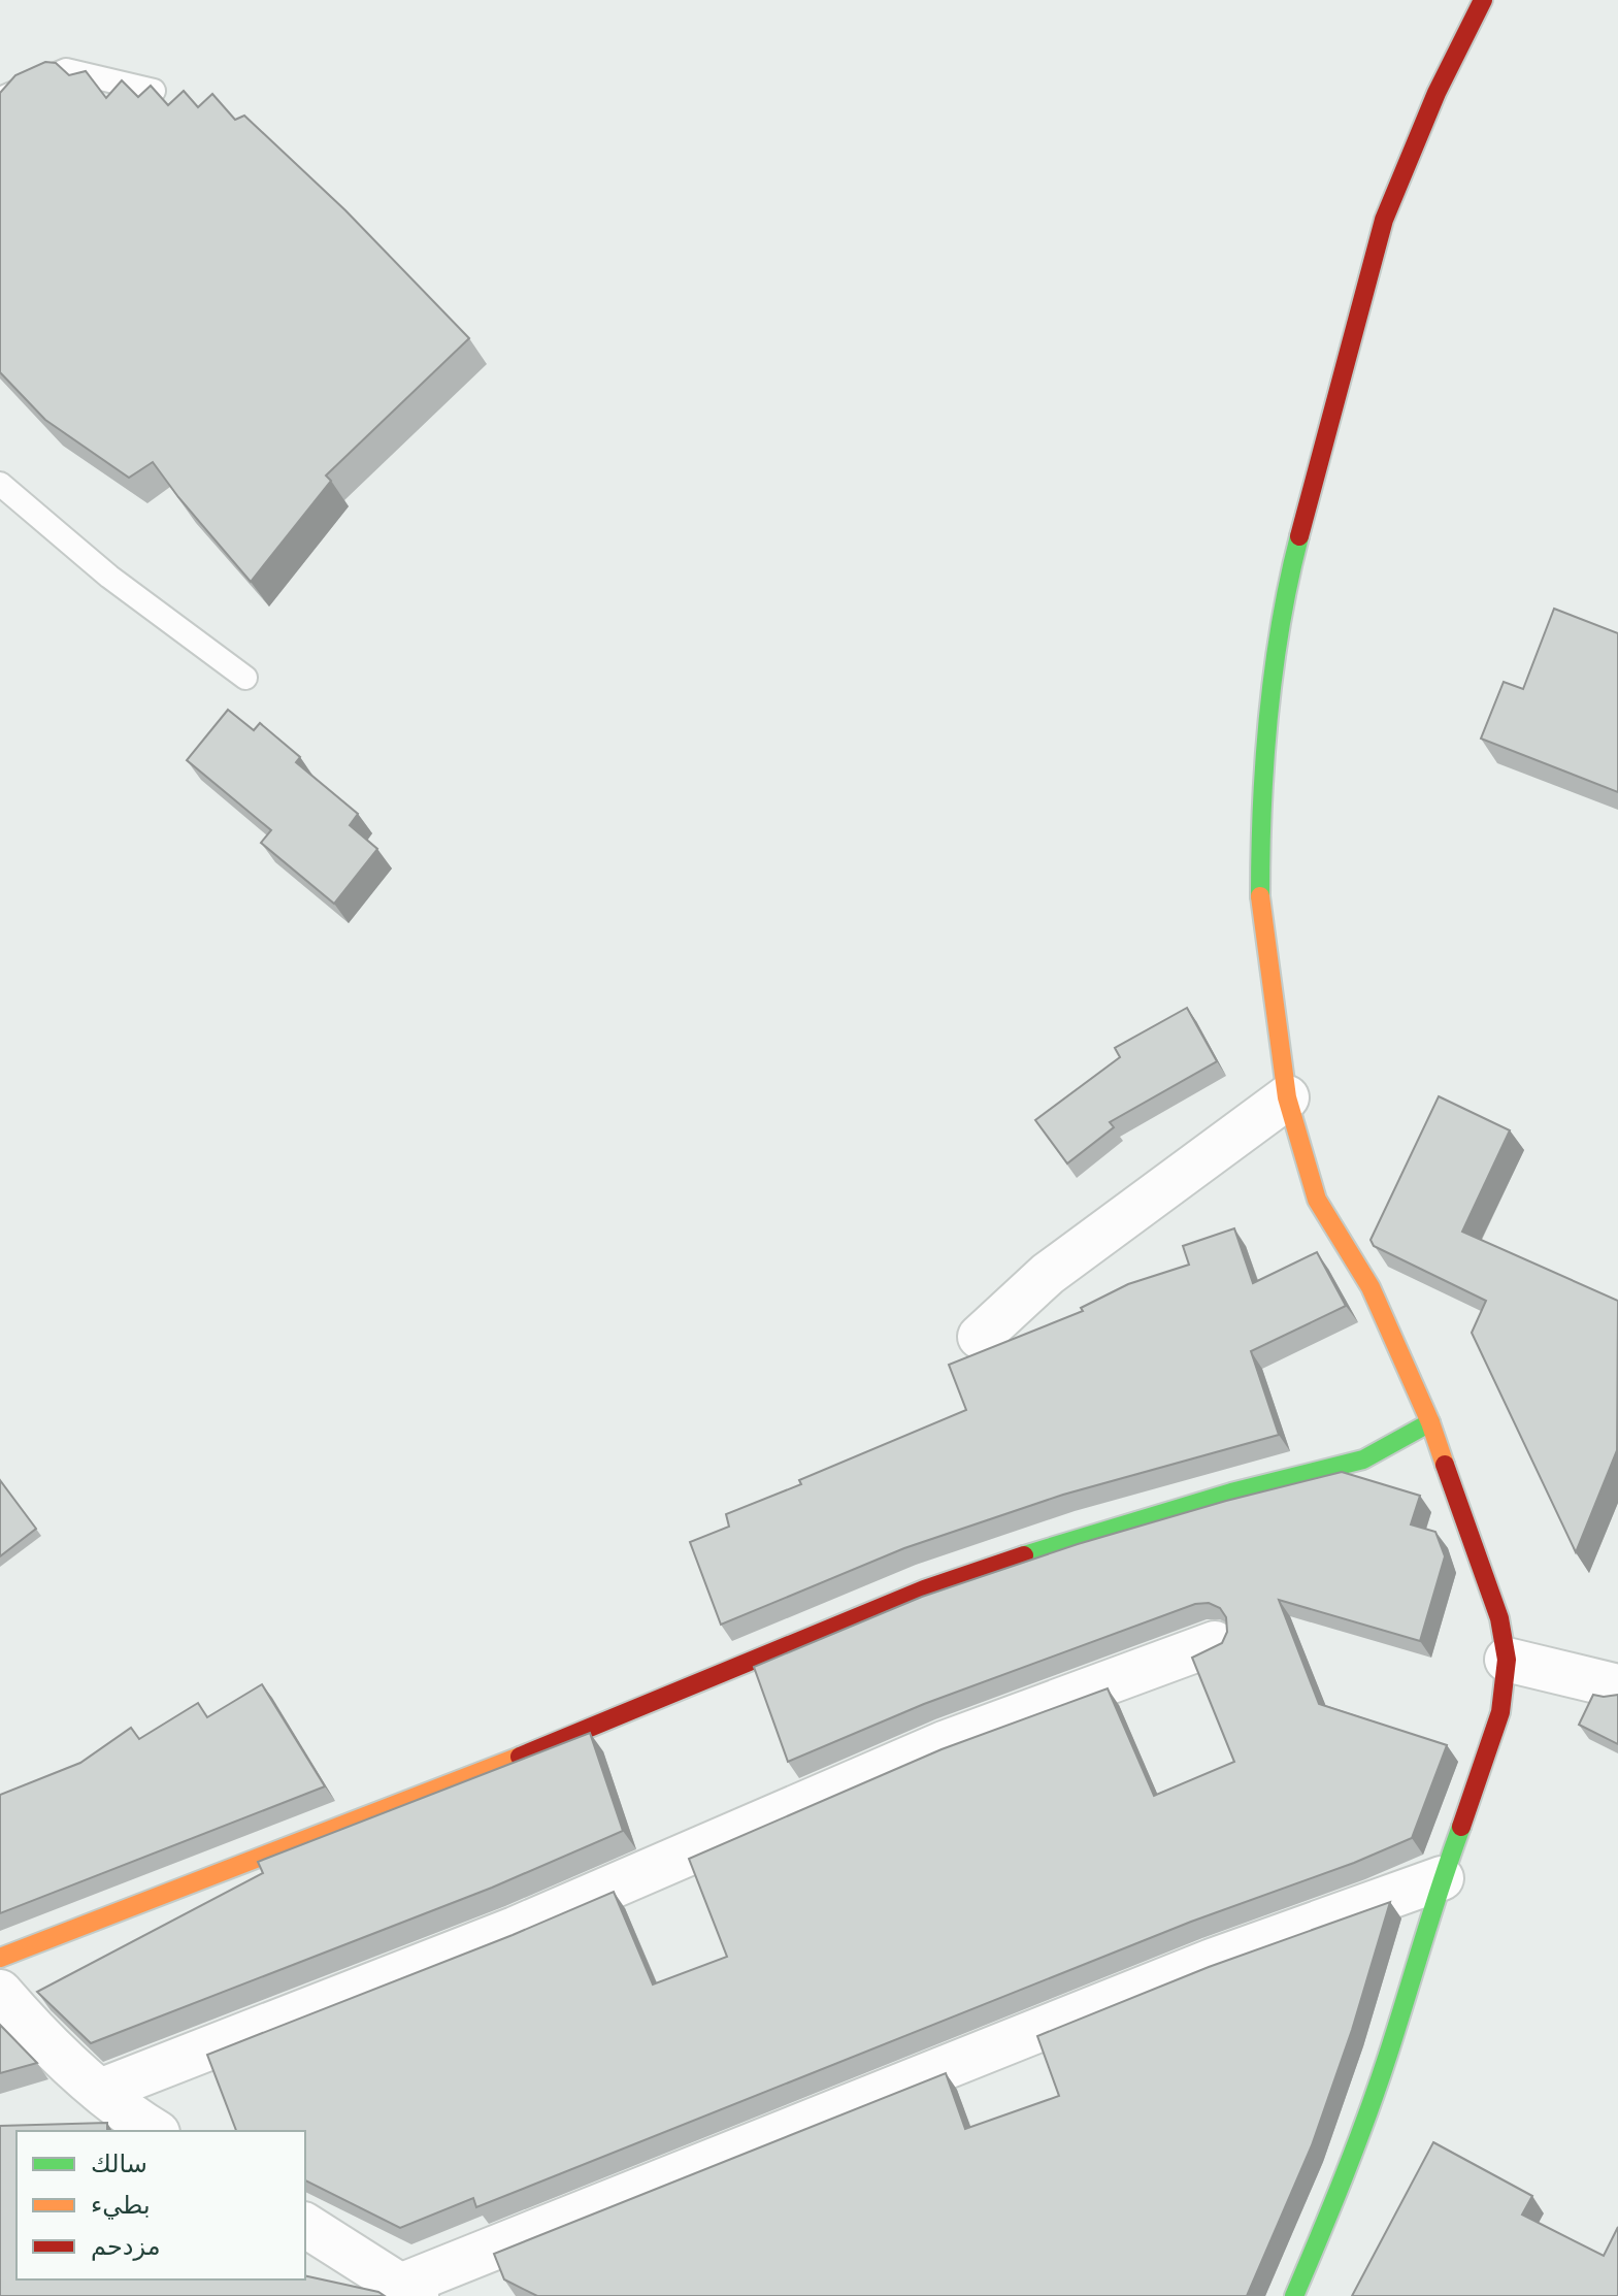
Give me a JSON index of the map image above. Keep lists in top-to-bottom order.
{
  "legend": ["سالك", "بطيء", "مزدحم"]
}
